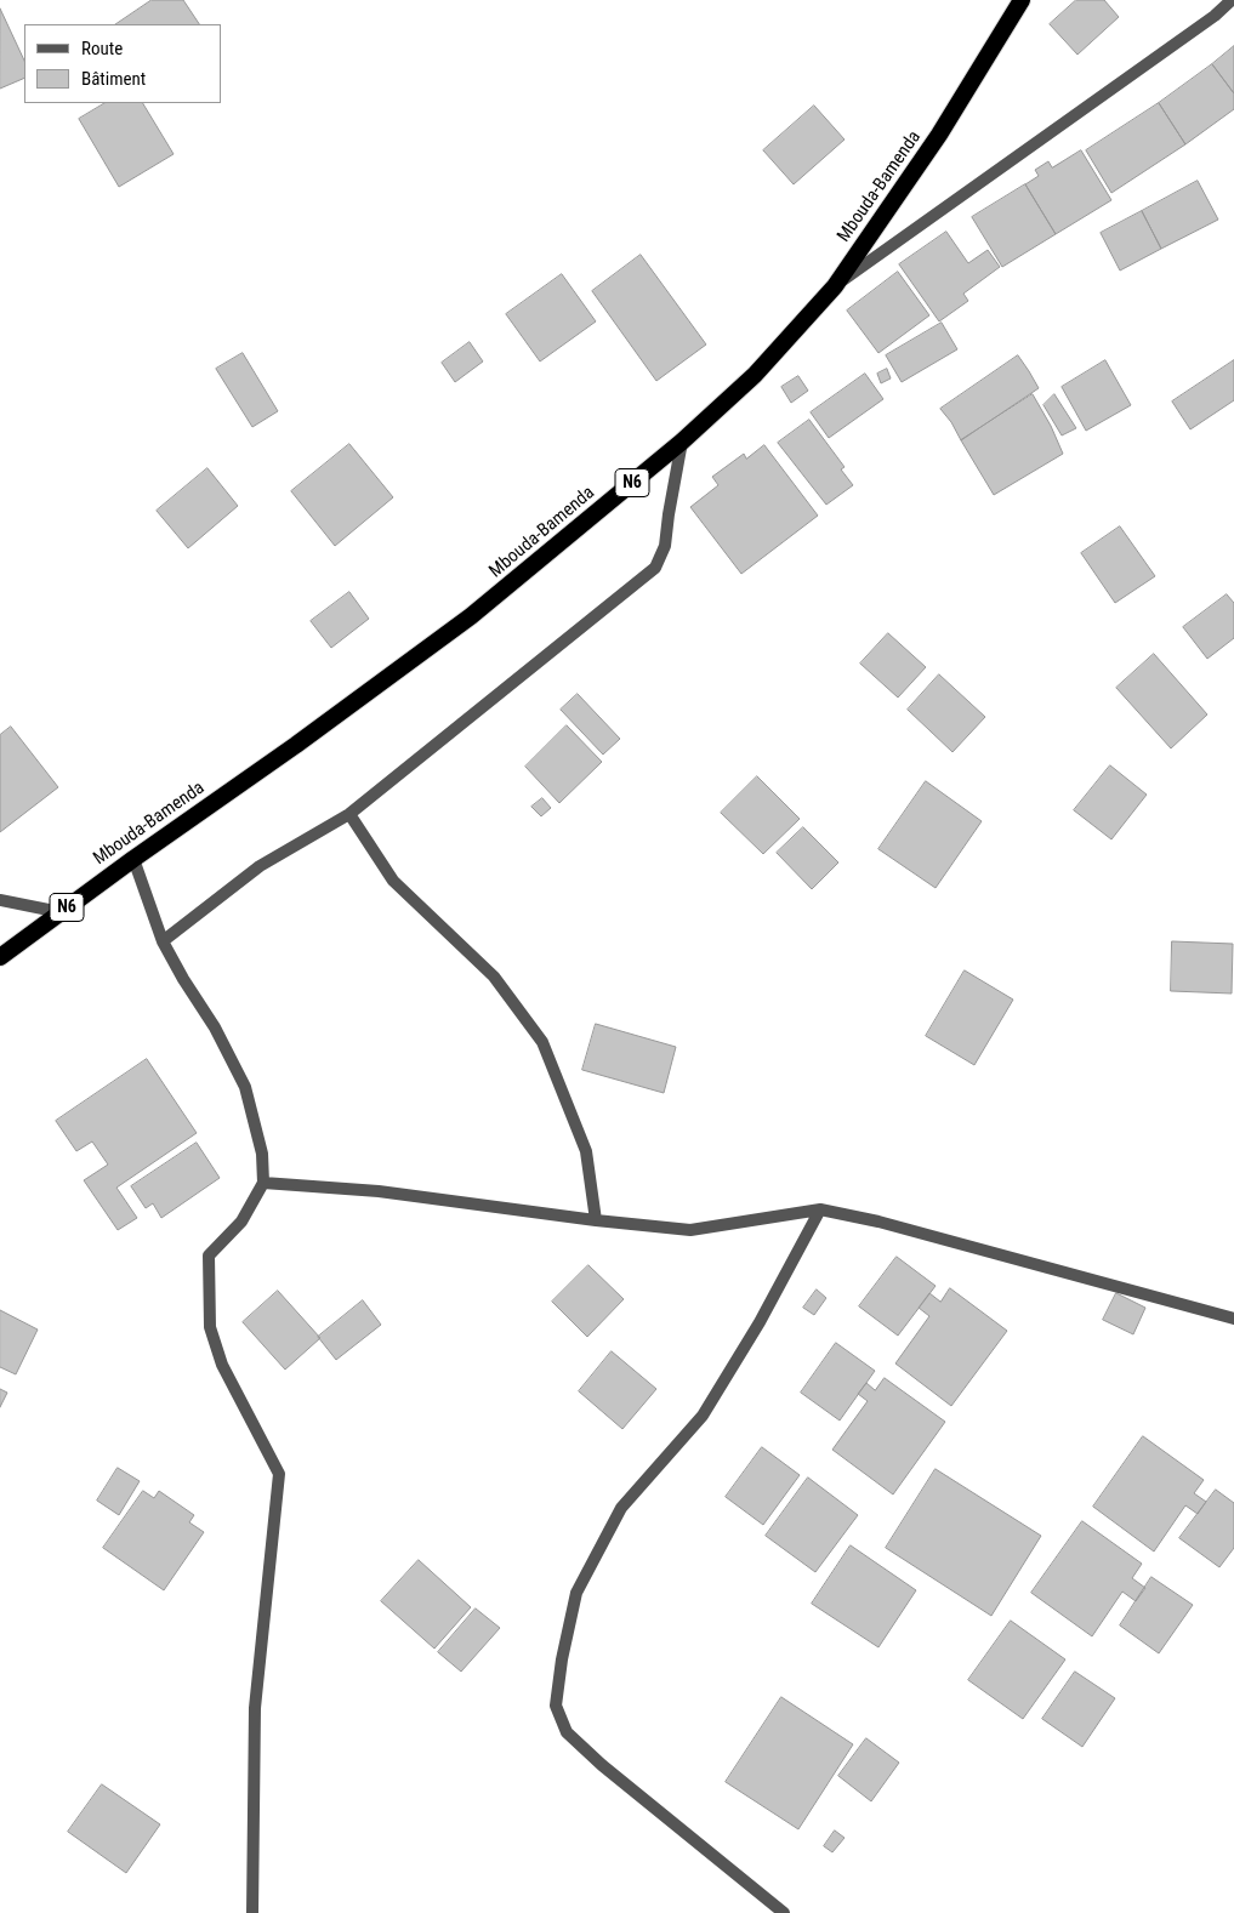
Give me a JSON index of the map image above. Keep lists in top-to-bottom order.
{
  "streets": {
    "highway": ["Mbouda-Bamenda", "N6"]
  },
  "legend": ["Route", "Bâtiment"]
}
